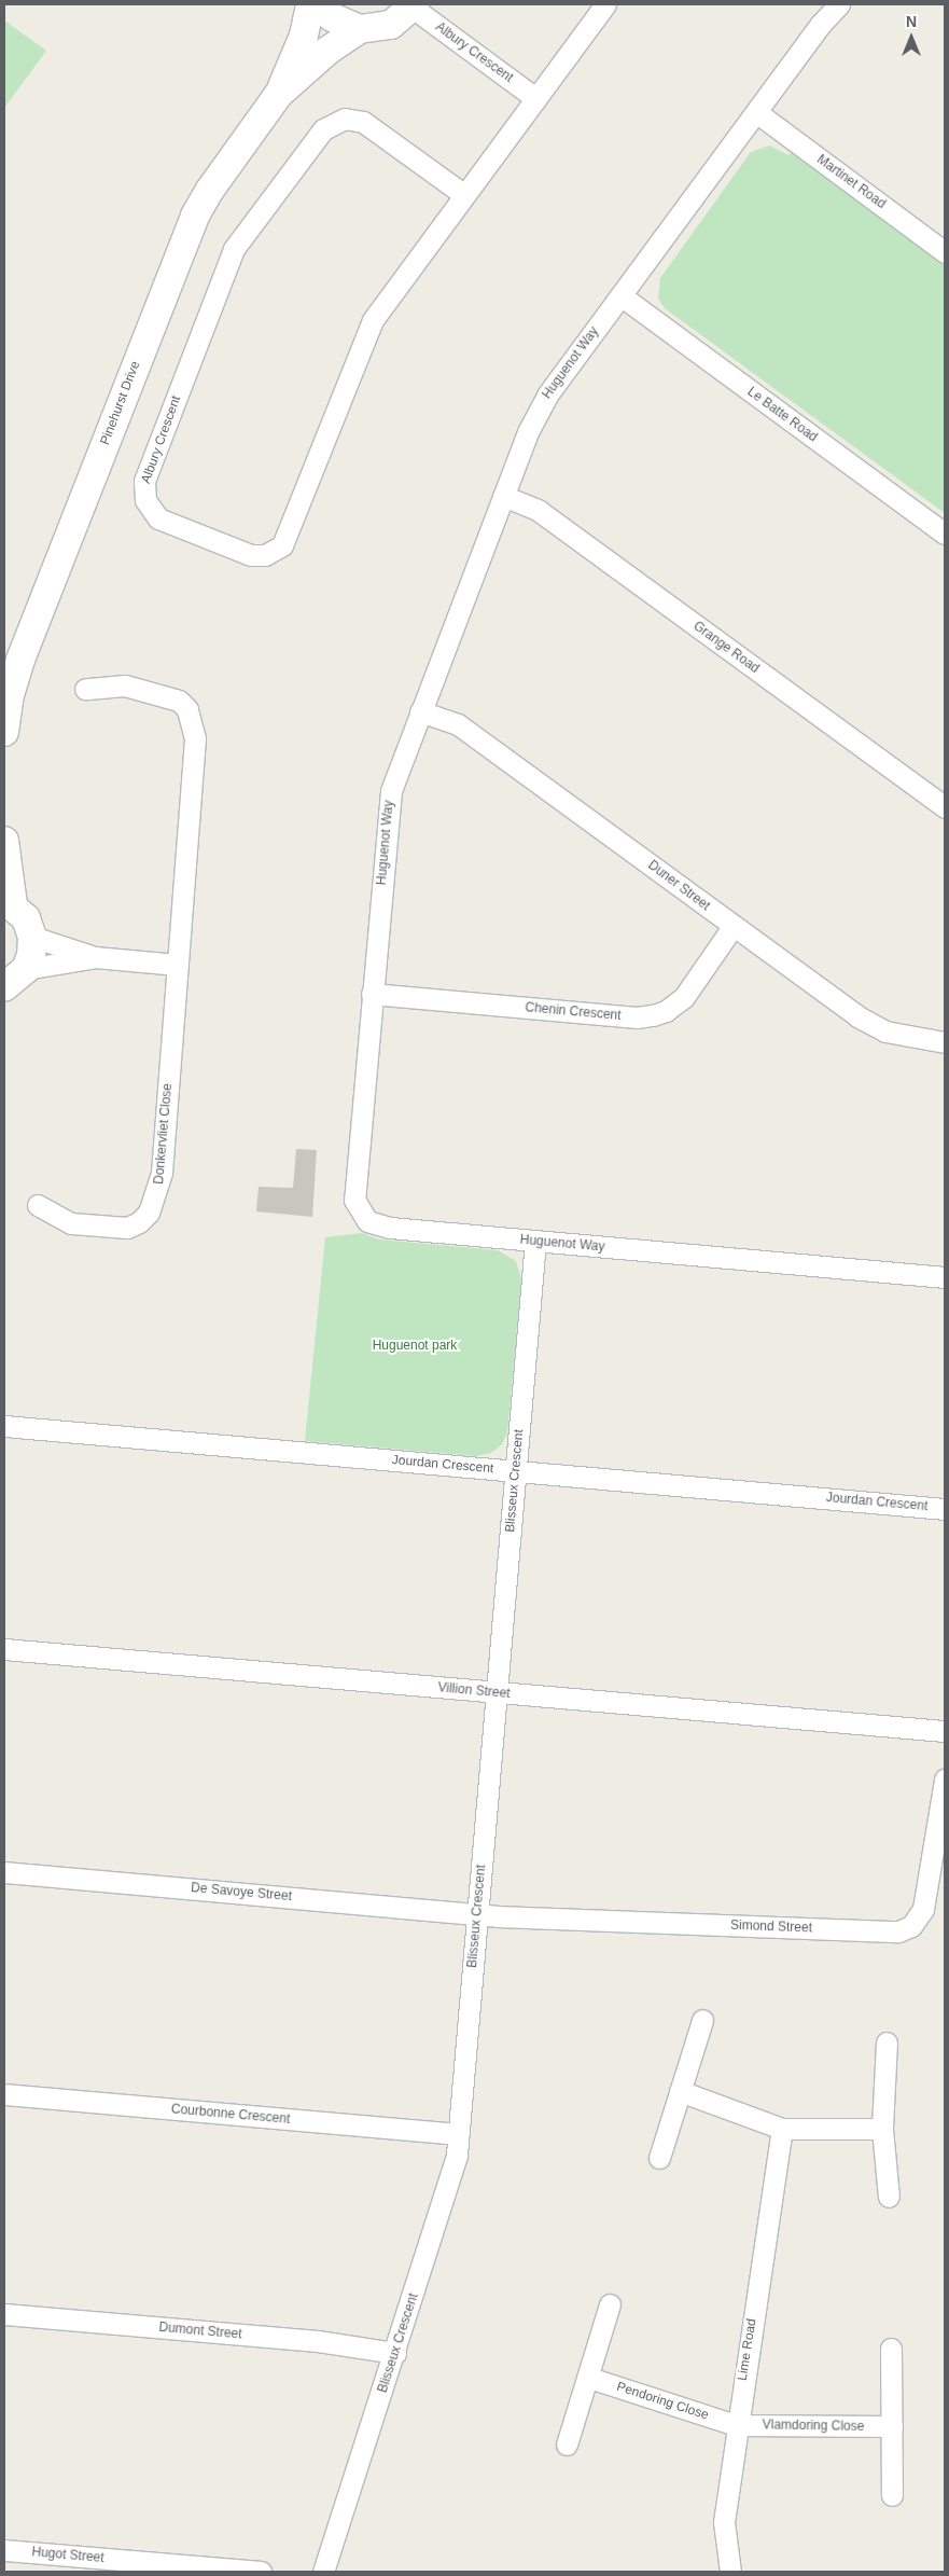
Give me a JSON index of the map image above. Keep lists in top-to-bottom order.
{
  "streets": {
    "street": [
      "Albury Crescent",
      "Martinet Road",
      "Huguenot Way",
      "Pinehurst Drive",
      "Le Batte Road",
      "Grange Road",
      "Duner Street",
      "Chenin Crescent",
      "Donkervliet Close",
      "Jourdan Crescent",
      "Blisseux Crescent",
      "Villion Street",
      "De Savoye Street",
      "Simond Street",
      "Courbonne Crescent",
      "Dumont Street",
      "Lime Road",
      "Pendoring Close",
      "Vlamdoring Close",
      "Hugot Street"
    ]
  },
  "crossings": [
    ["Martinet Road", "Huguenot Way"],
    ["Huguenot Way", "Le Batte Road"],
    ["Huguenot Way", "Grange Road"],
    ["Huguenot Way", "Duner Street"],
    ["Huguenot Way", "Chenin Crescent"],
    ["Huguenot Way", "Blisseux Crescent"],
    ["Duner Street", "Chenin Crescent"],
    ["Jourdan Crescent", "Blisseux Crescent"],
    ["Blisseux Crescent", "Villion Street"],
    ["Blisseux Crescent", "De Savoye Street"],
    ["Blisseux Crescent", "Simond Street"],
    ["Blisseux Crescent", "Courbonne Crescent"],
    ["Blisseux Crescent", "Dumont Street"],
    ["De Savoye Street", "Simond Street"],
    ["Lime Road", "Pendoring Close"],
    ["Lime Road", "Vlamdoring Close"],
    ["Pendoring Close", "Vlamdoring Close"]
  ],
  "parks": ["Huguenot park"],
  "north": "top"
}
